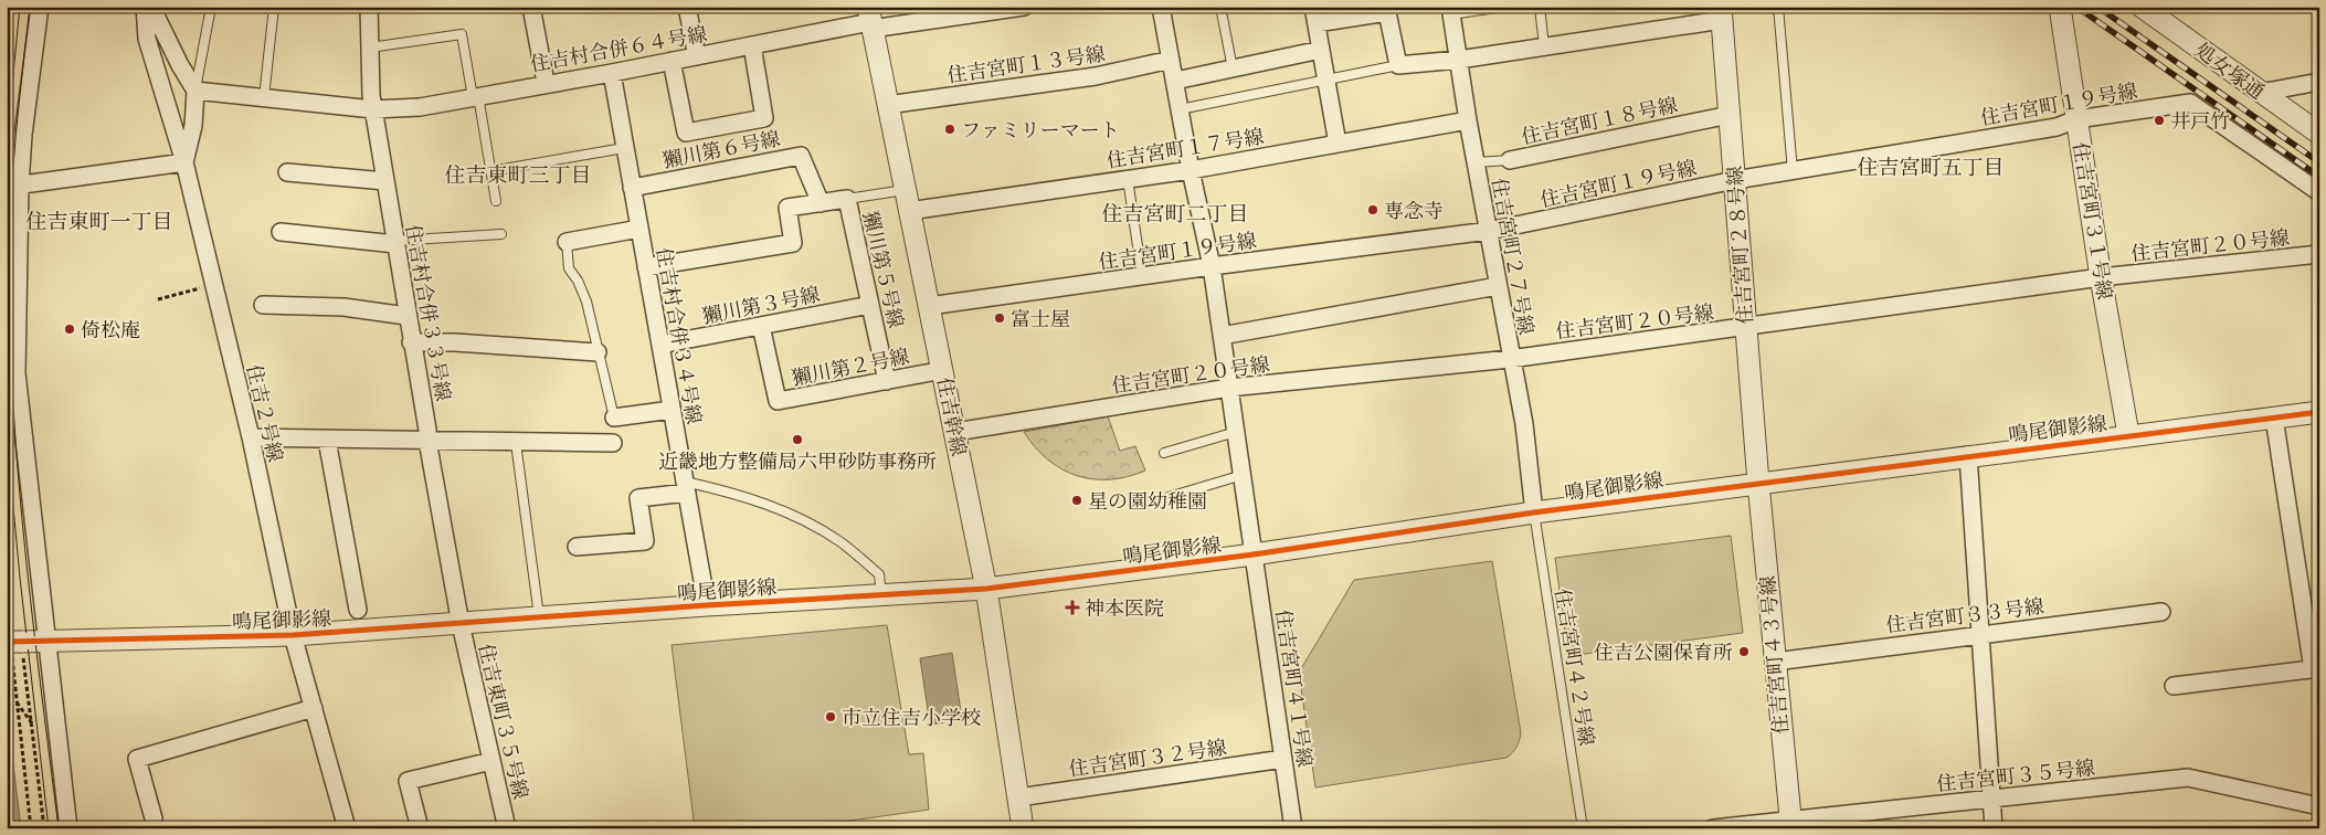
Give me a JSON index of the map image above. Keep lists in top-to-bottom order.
{
  "streets": {
    "street": [
      "住吉村合併６４号線",
      "住吉宮町１３号線",
      "処女塚通",
      "住吉宮町１９号線",
      "住吉宮町１８号線",
      "住吉宮町１７号線",
      "獺川第６号線",
      "住吉宮町３１号線",
      "住吉宮町２８号線",
      "住吉宮町２０号線",
      "住吉宮町２７号線",
      "獺川第５号線",
      "獺川第３号線",
      "住吉村合併３３号線",
      "住吉村合併３４号線",
      "獺川第２号線",
      "住吉２号線",
      "住吉幹線",
      "鳴尾御影線",
      "住吉宮町３３号線",
      "住吉宮町４３号線",
      "住吉宮町４１号線",
      "住吉東町３５号線",
      "住吉宮町３２号線",
      "住吉宮町３５号線"
    ],
    "lane": ["住吉宮町４２号線"]
  },
  "crossings": [
    ["住吉村合併６４号線", "住吉村合併３３号線"],
    ["住吉村合併６４号線", "住吉村合併３４号線"],
    ["住吉村合併６４号線", "住吉幹線"],
    ["住吉宮町１３号線", "住吉幹線"],
    ["住吉宮町１３号線", "住吉宮町４１号線"],
    ["住吉宮町１９号線", "住吉宮町３１号線"],
    ["住吉宮町１９号線", "住吉宮町２８号線"],
    ["住吉宮町１９号線", "住吉宮町２７号線"],
    ["住吉宮町１９号線", "住吉幹線"],
    ["住吉宮町１９号線", "住吉宮町４１号線"],
    ["住吉宮町１８号線", "住吉宮町２８号線"],
    ["住吉宮町１８号線", "住吉宮町２７号線"],
    ["住吉宮町１７号線", "住吉宮町２７号線"],
    ["住吉宮町１７号線", "住吉幹線"],
    ["住吉宮町１７号線", "住吉宮町４１号線"],
    ["獺川第６号線", "住吉村合併３４号線"],
    ["住吉宮町３１号線", "住吉宮町２０号線"],
    ["住吉宮町３１号線", "鳴尾御影線"],
    ["住吉宮町２８号線", "住吉宮町２０号線"],
    ["住吉宮町２８号線", "鳴尾御影線"],
    ["住吉宮町２８号線", "住吉宮町４３号線"],
    ["住吉宮町２０号線", "住吉宮町２７号線"],
    ["住吉宮町２０号線", "住吉幹線"],
    ["住吉宮町２０号線", "住吉宮町４１号線"],
    ["住吉宮町２７号線", "鳴尾御影線"],
    ["住吉宮町２７号線", "住吉宮町４２号線"],
    ["獺川第５号線", "獺川第３号線"],
    ["獺川第５号線", "獺川第２号線"],
    ["獺川第３号線", "住吉村合併３４号線"],
    ["獺川第３号線", "獺川第２号線"],
    ["住吉村合併３３号線", "鳴尾御影線"],
    ["住吉村合併３３号線", "住吉東町３５号線"],
    ["住吉村合併３４号線", "鳴尾御影線"],
    ["獺川第２号線", "住吉幹線"],
    ["住吉２号線", "鳴尾御影線"],
    ["住吉幹線", "鳴尾御影線"],
    ["住吉幹線", "住吉宮町３２号線"],
    ["鳴尾御影線", "住吉宮町４３号線"],
    ["鳴尾御影線", "住吉宮町４２号線"],
    ["鳴尾御影線", "住吉宮町４１号線"],
    ["鳴尾御影線", "住吉東町３５号線"],
    ["住吉宮町３３号線", "住吉宮町４３号線"],
    ["住吉宮町４３号線", "住吉宮町３５号線"],
    ["住吉宮町４１号線", "住吉宮町３２号線"]
  ],
  "districts": [
    "住吉宮町五丁目",
    "住吉東町三丁目",
    "住吉宮町二丁目",
    "住吉東町一丁目"
  ],
  "places": {
    "other": [
      "井戸竹",
      "ファミリーマート",
      "専念寺",
      "富士屋",
      "倚松庵",
      "近畿地方整備局六甲砂防事務所",
      "星の園幼稚園",
      "住吉公園保育所",
      "市立住吉小学校"
    ],
    "health": ["神本医院"]
  }
}
